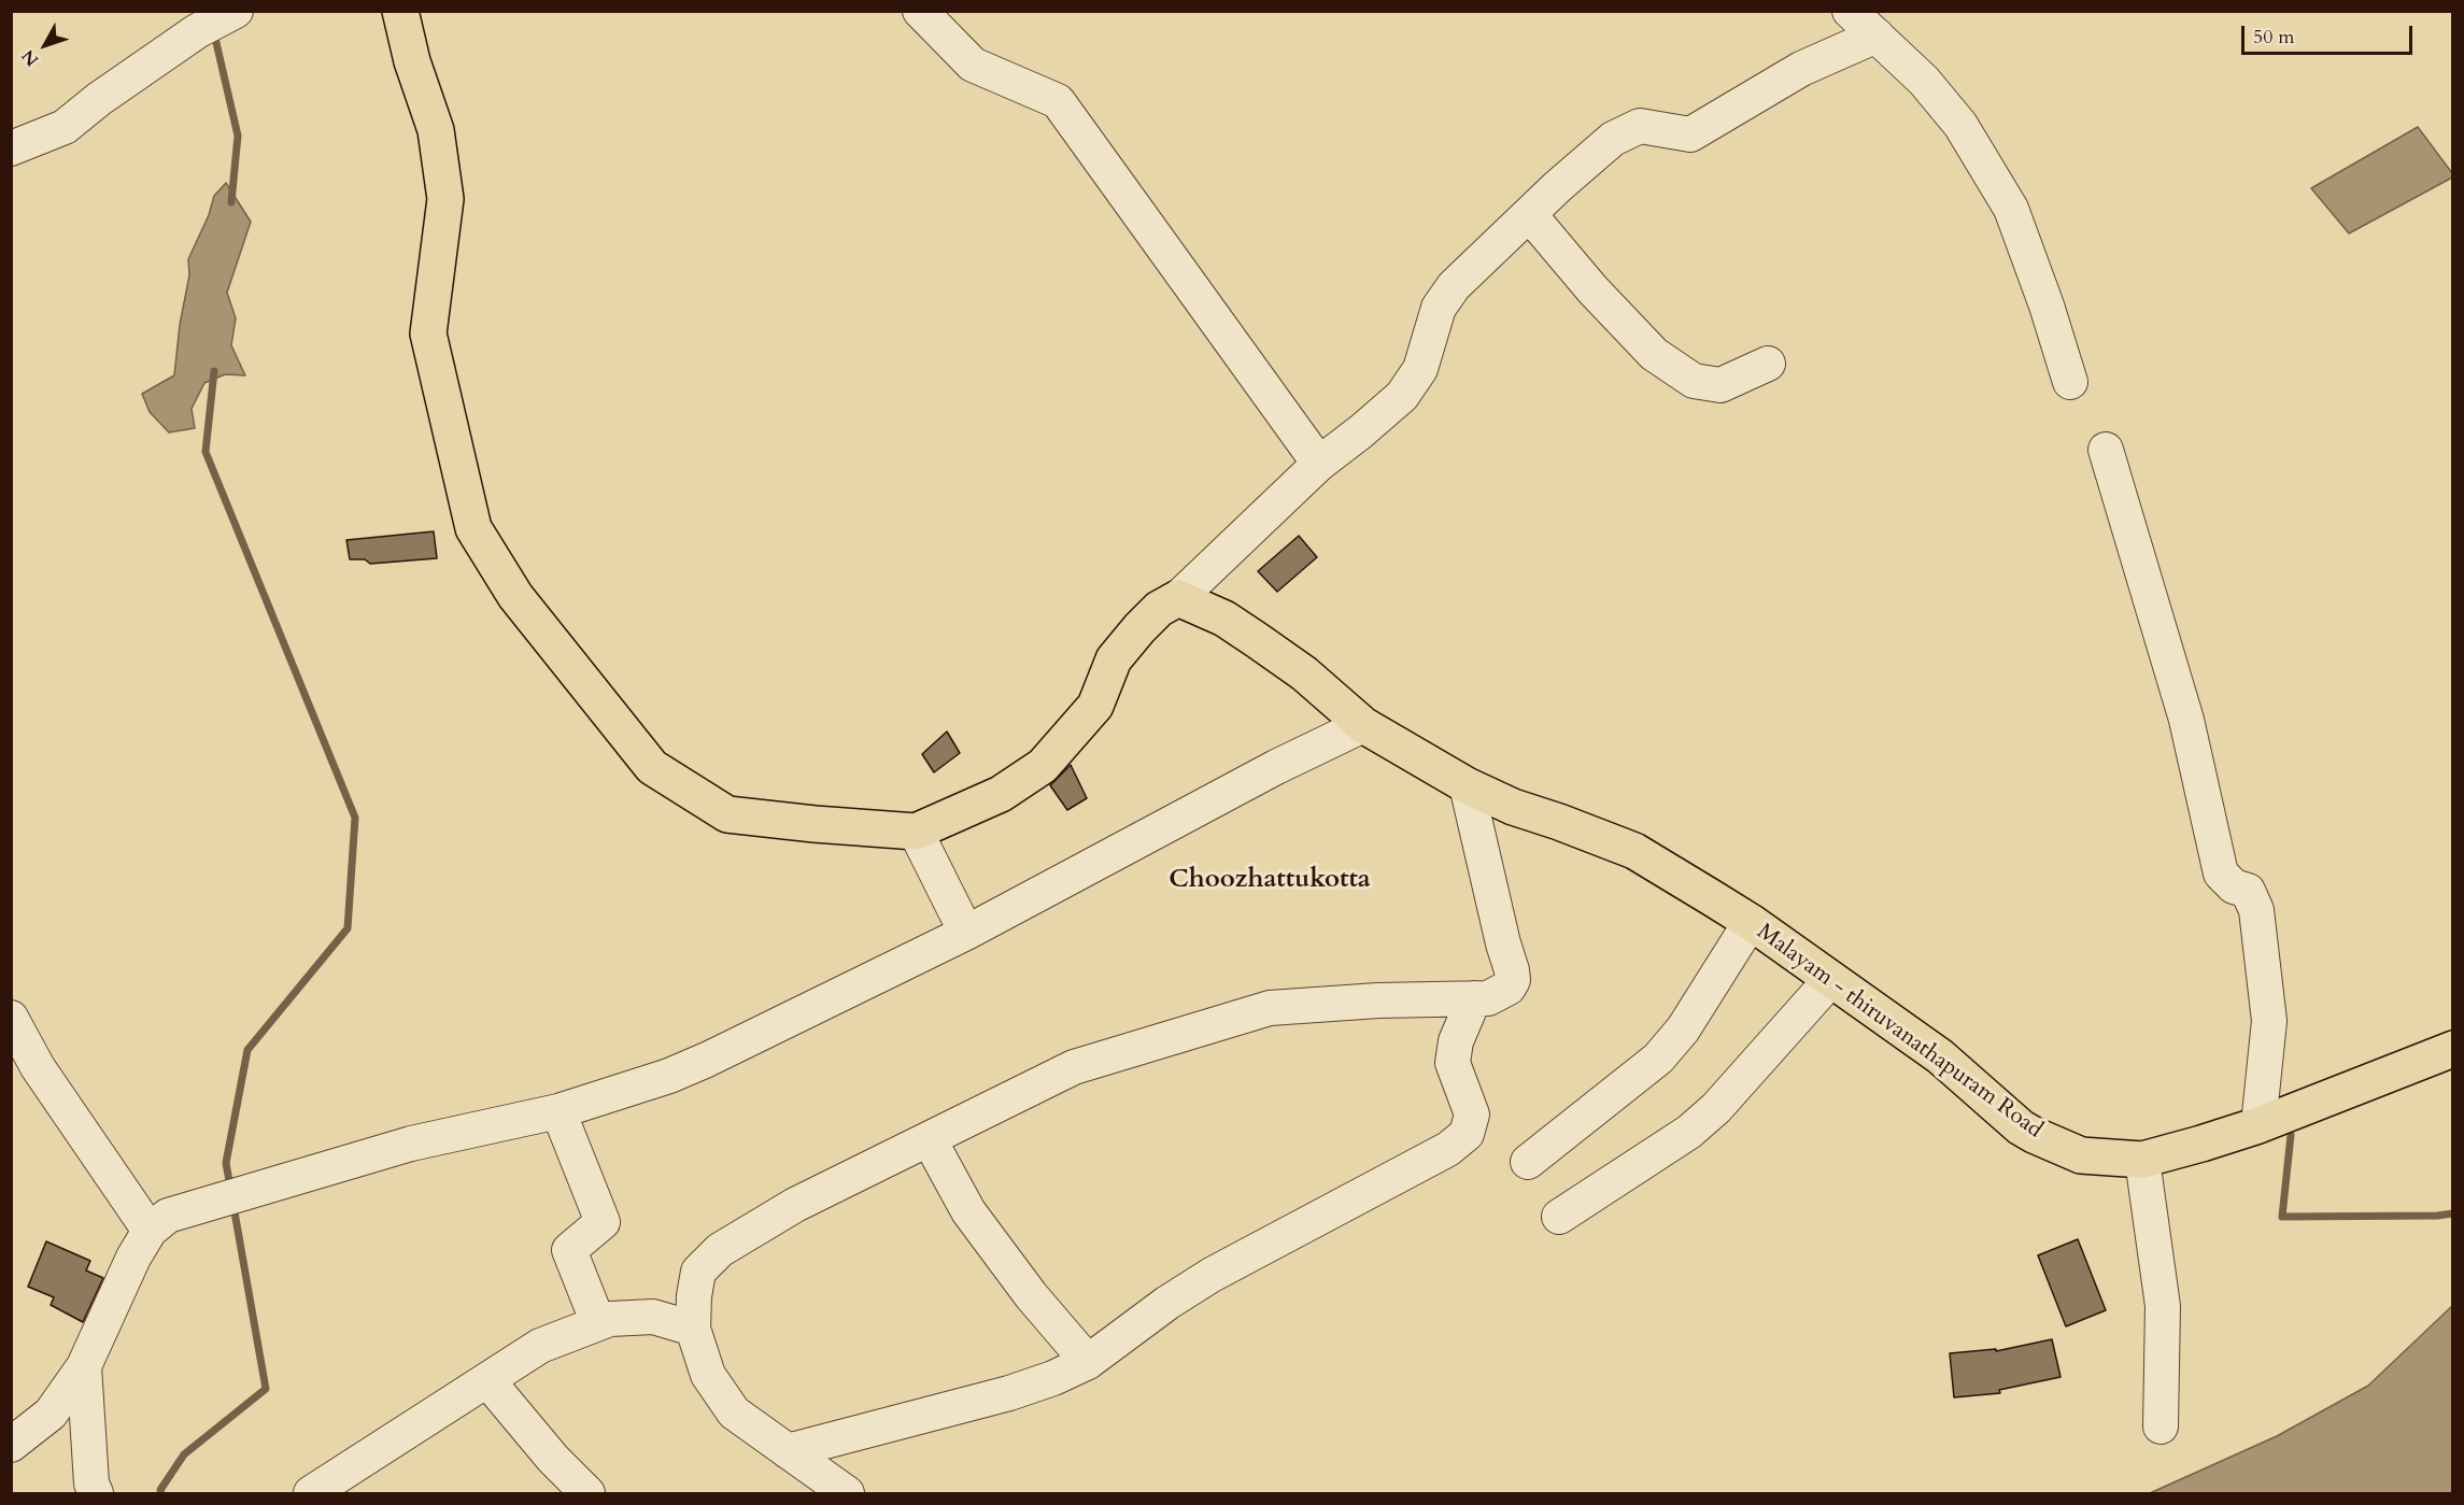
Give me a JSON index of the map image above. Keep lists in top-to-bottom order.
{
  "streets": {
    "main road": ["Malayam - thiruvanathapuram Road"]
  },
  "districts": ["Choozhattukotta"],
  "scale_bar": "50 m",
  "north": "bottom left"
}
